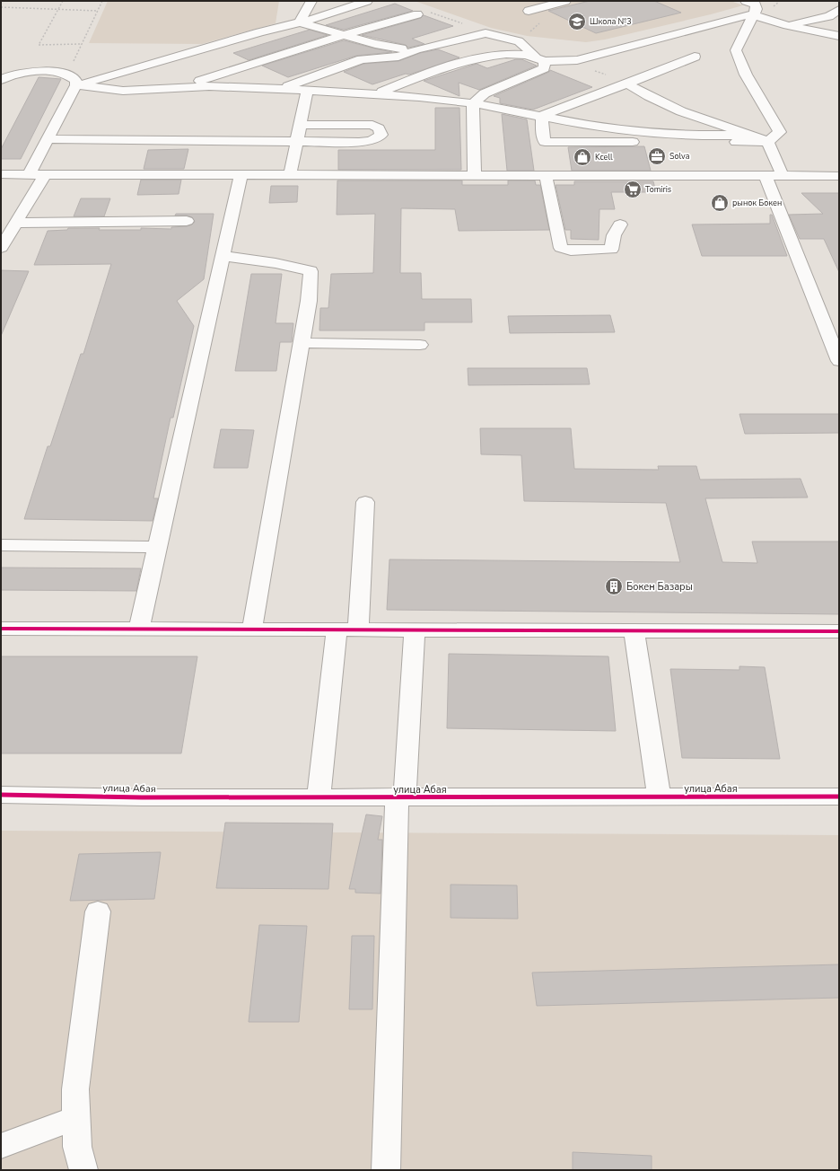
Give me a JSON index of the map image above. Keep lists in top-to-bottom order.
{
  "streets": {
    "street": ["улица Абая"]
  },
  "places": {
    "school or university": ["Школа №3"],
    "office": ["Solva"],
    "shop": ["Kcell", "рынок Бокен"],
    "supermarket": ["Tomiris"],
    "building": ["Бокен Базары"]
  }
}
